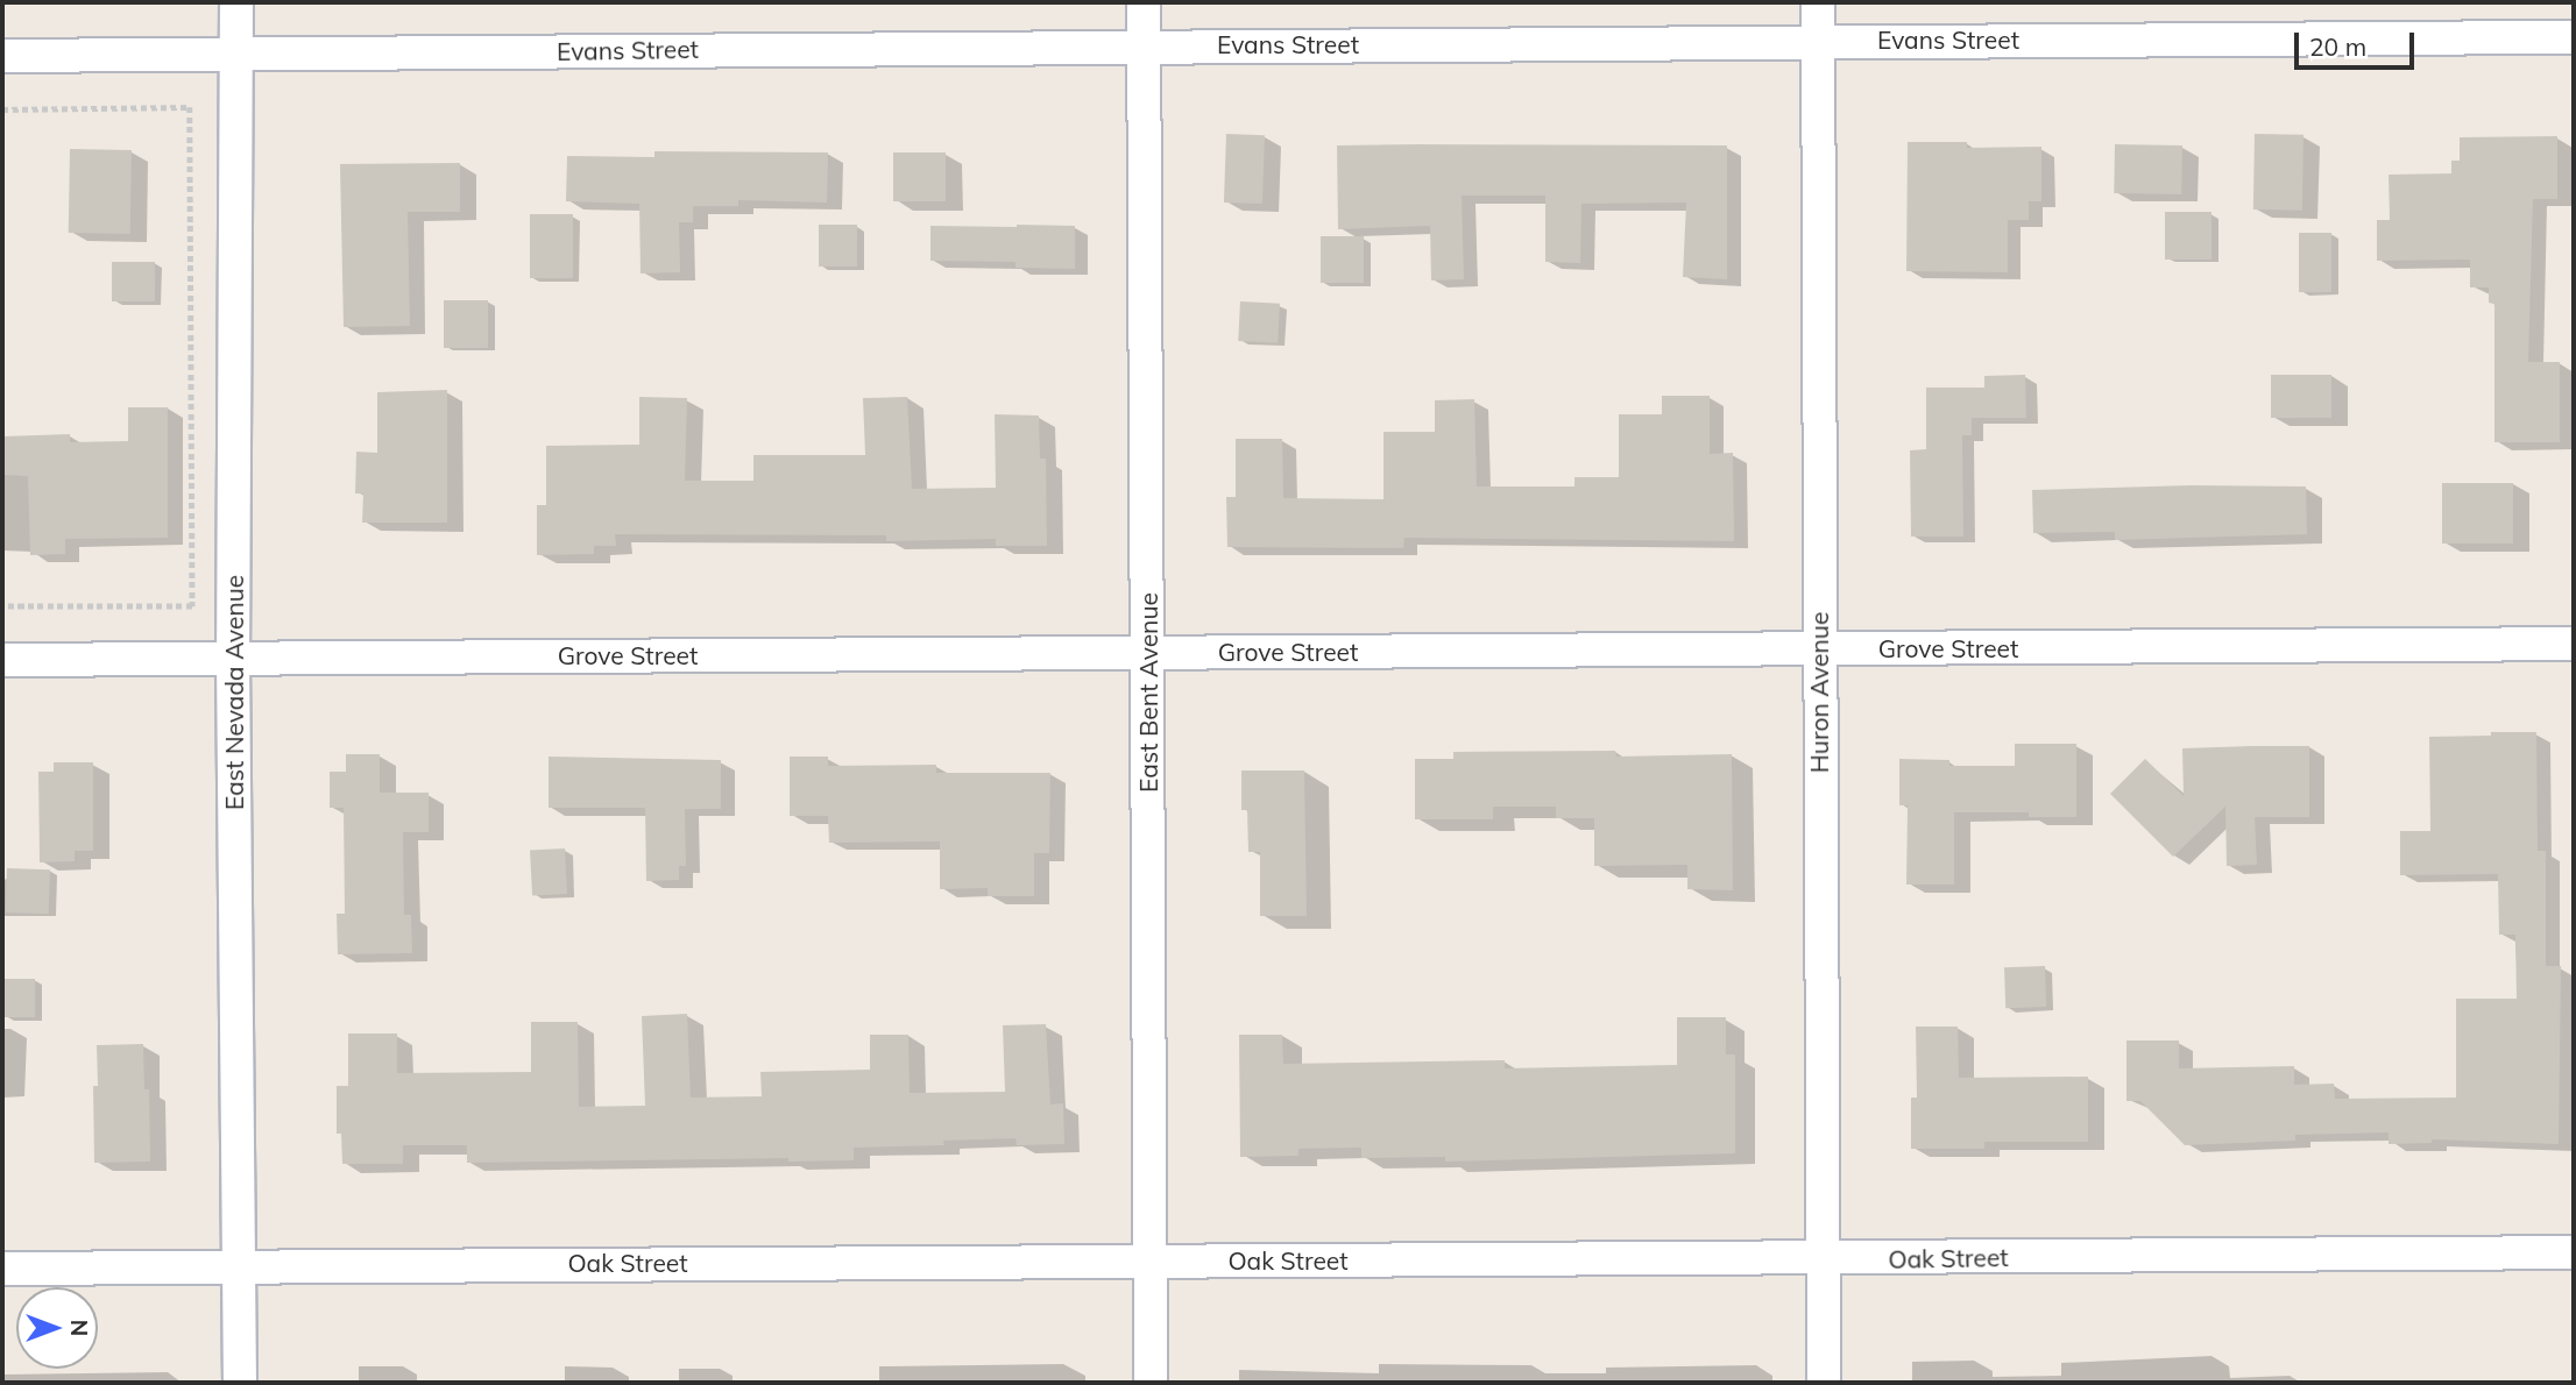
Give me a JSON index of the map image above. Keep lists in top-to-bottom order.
{
  "streets": {
    "street": [
      "Evans Street",
      "Grove Street",
      "East Nevada Avenue",
      "East Bent Avenue",
      "Huron Avenue",
      "Oak Street"
    ]
  },
  "crossings": [
    ["Evans Street", "East Nevada Avenue"],
    ["Evans Street", "East Bent Avenue"],
    ["Evans Street", "Huron Avenue"],
    ["Grove Street", "East Nevada Avenue"],
    ["Grove Street", "East Bent Avenue"],
    ["Grove Street", "Huron Avenue"],
    ["East Nevada Avenue", "Oak Street"],
    ["East Bent Avenue", "Oak Street"],
    ["Huron Avenue", "Oak Street"]
  ],
  "scale_bar": "20 m",
  "north": "right"
}
